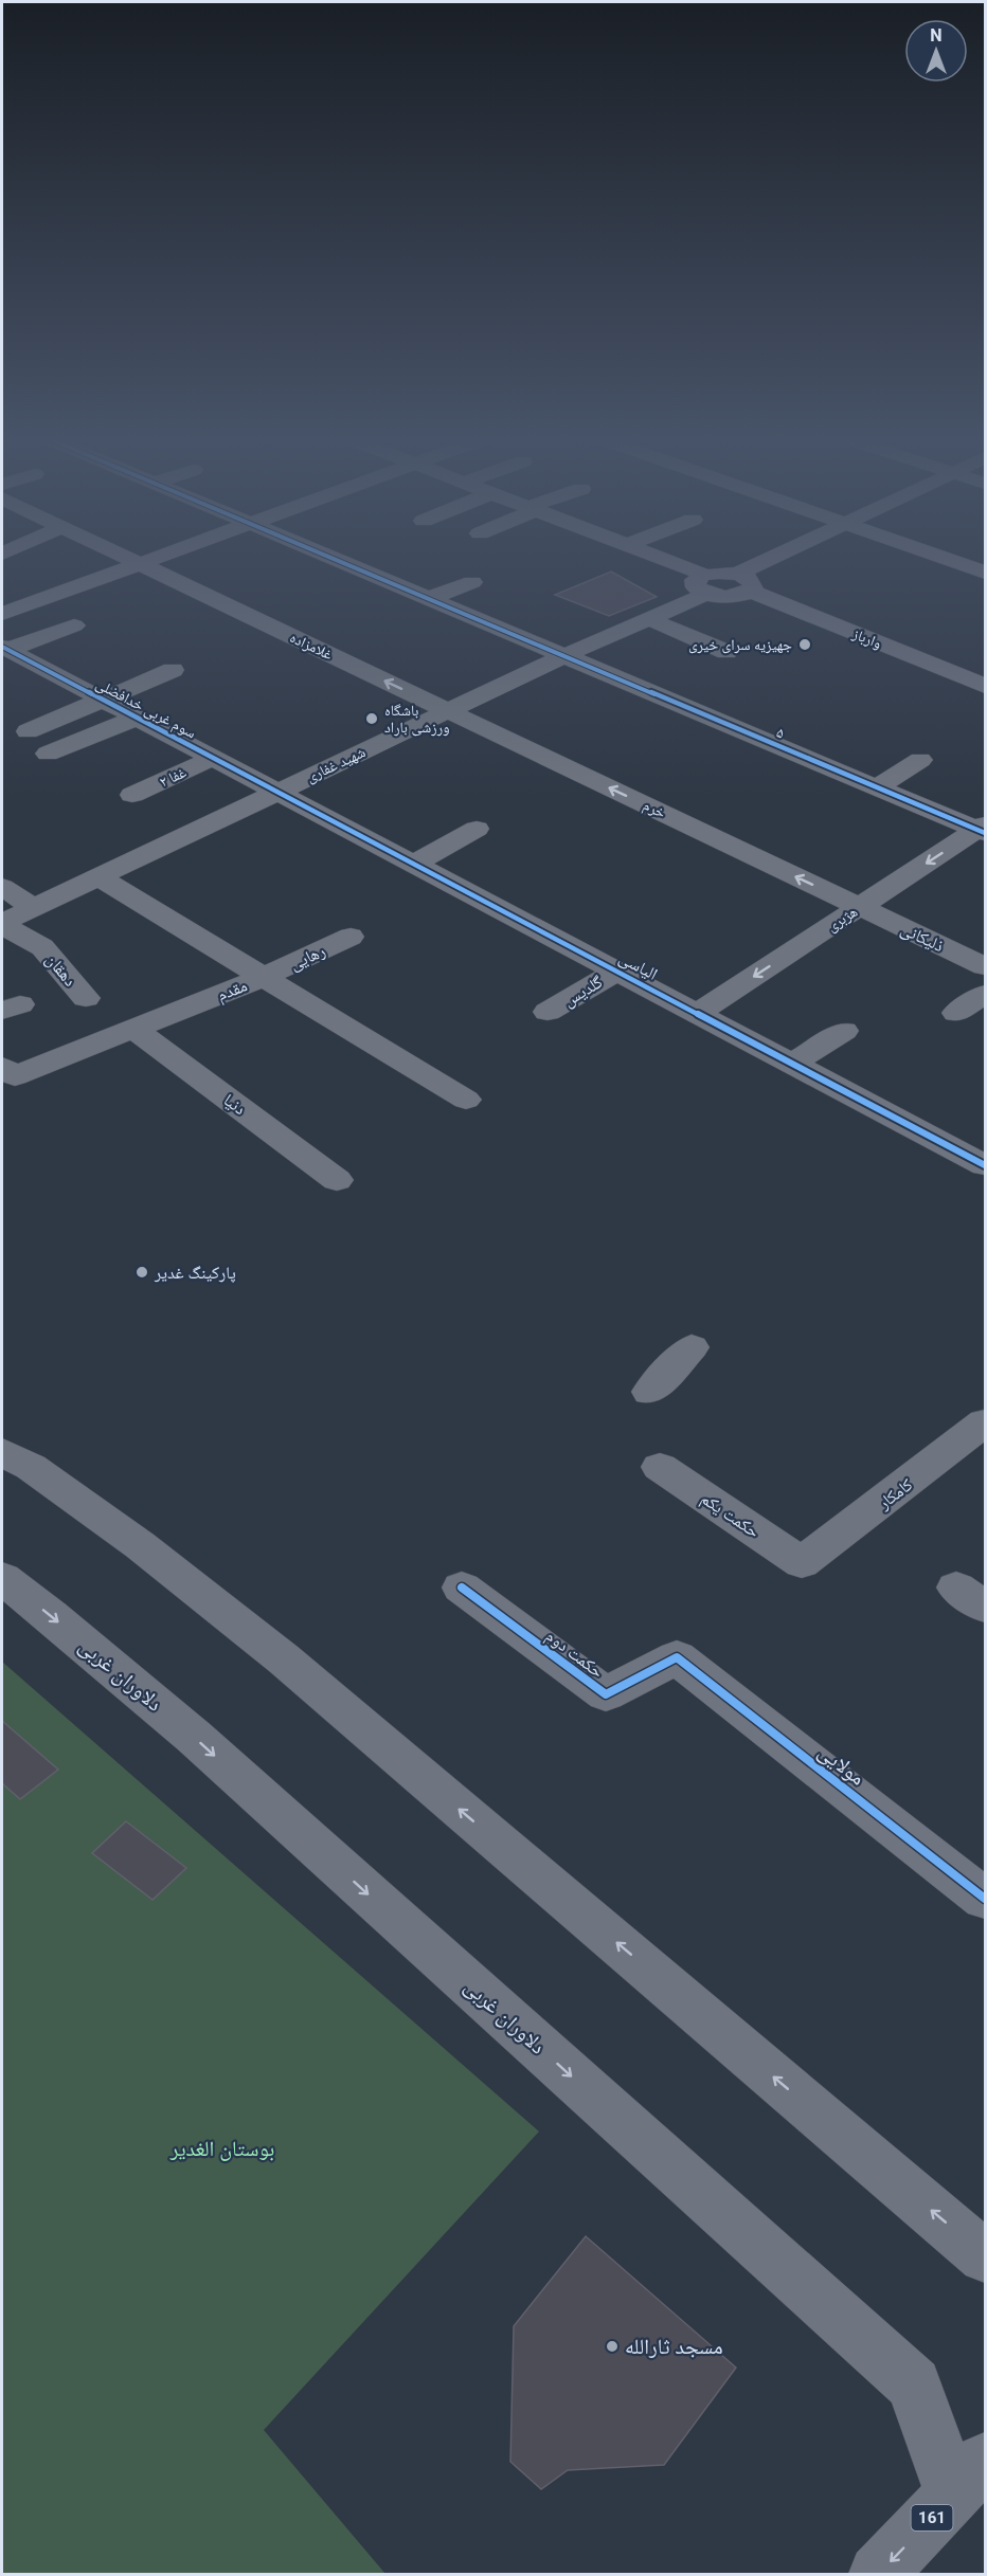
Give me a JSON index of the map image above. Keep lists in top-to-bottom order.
{
  "streets": {
    "main road": ["وارباز", "دلاوران غربی", "161"],
    "street": [
      "غلامزاده",
      "سوم غربی خدافضلی",
      "۵",
      "شهید غفاری",
      "غفا ۲",
      "خرم",
      "هژبری",
      "ذلیکانی",
      "رهایی",
      "الیاسی",
      "دهقان",
      "مقدم",
      "گلدیس",
      "دنیا",
      "کامکار",
      "حکمت یکم",
      "حکمت دوم",
      "مولایی"
    ]
  },
  "crossings": [
    ["غلامزاده", "شهید غفاری"],
    ["غلامزاده", "خرم"],
    ["سوم غربی خدافضلی", "شهید غفاری"],
    ["سوم غربی خدافضلی", "غفا ۲"],
    ["سوم غربی خدافضلی", "الیاسی"],
    ["۵", "شهید غفاری"],
    ["۵", "هژبری"],
    ["شهید غفاری", "خرم"],
    ["شهید غفاری", "الیاسی"],
    ["شهید غفاری", "دهقان"],
    ["خرم", "هژبری"],
    ["خرم", "ذلیکانی"],
    ["هژبری", "ذلیکانی"],
    ["هژبری", "الیاسی"],
    ["رهایی", "مقدم"],
    ["الیاسی", "گلدیس"],
    ["مقدم", "دنیا"],
    ["کامکار", "حکمت یکم"],
    ["حکمت دوم", "مولایی"],
    ["دلاوران غربی", "161"]
  ],
  "parks": ["بوستان الغدیر"],
  "places": [
    "جهیزیه سرای خیری",
    "باشگاه ورزشی باراد",
    "پارکینگ غدیر",
    "مسجد ثارالله"
  ],
  "north": "top"
}
